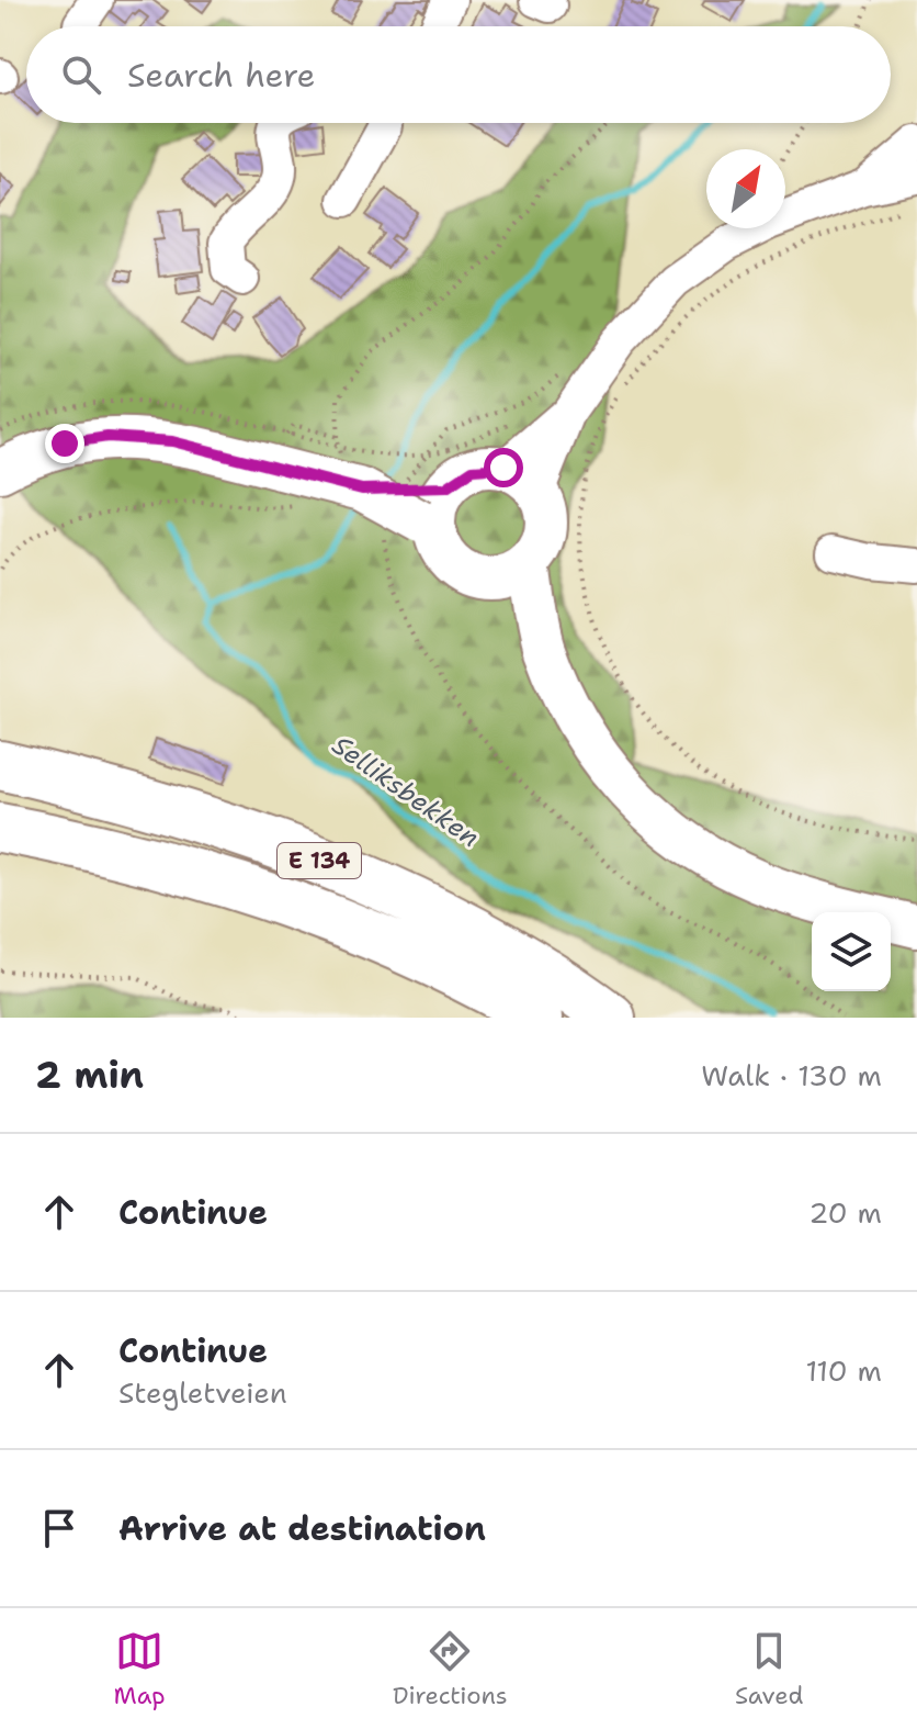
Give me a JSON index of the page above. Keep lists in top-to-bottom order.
{
  "streets": {
    "highway": ["E 134"]
  },
  "water": ["Selliksbekken"],
  "north": "top right",
  "page": {
    "search": "Search here",
    "heading": ["2 min", "Walk · 130 m"],
    "list": [
      ["Continue", "20 m"],
      ["Continue", "Stegletveien", "110 m"],
      "Arrive at destination"
    ],
    "nav": ["Map", "Directions", "Saved"]
  }
}
